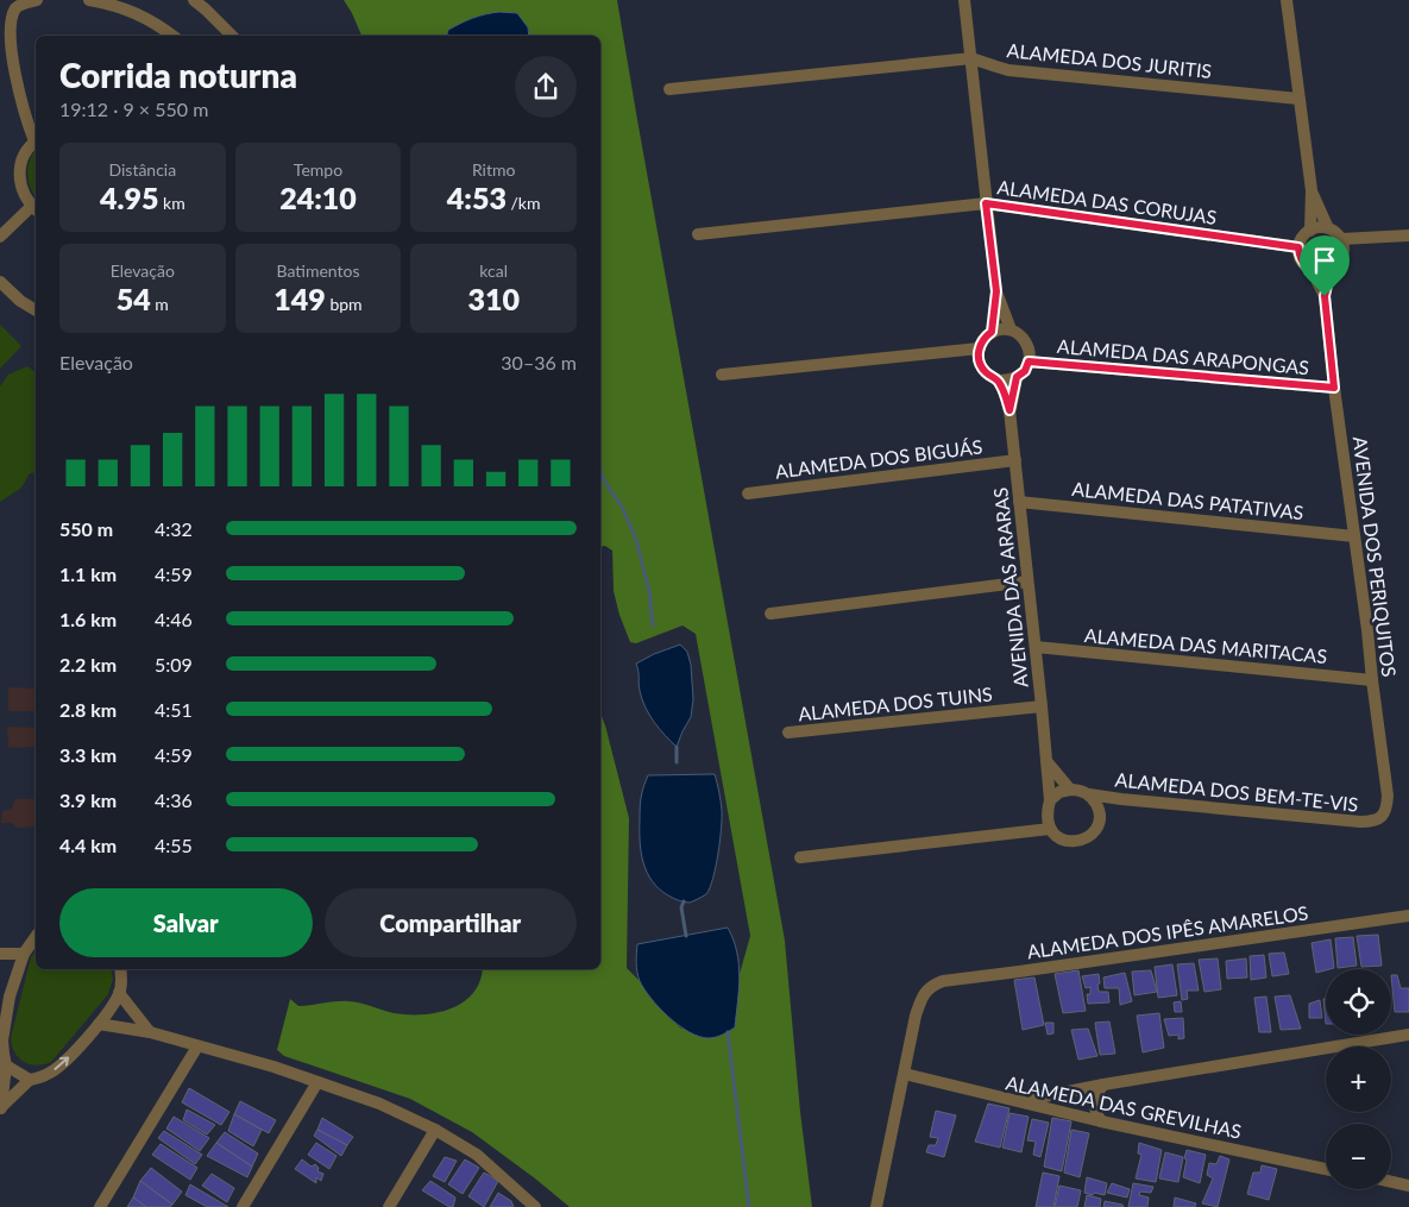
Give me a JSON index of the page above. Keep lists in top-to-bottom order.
{
  "streets": {
    "street": [
      "ALAMEDA DOS JURITIS",
      "ALAMEDA DAS CORUJAS",
      "ALAMEDA DAS ARAPONGAS",
      "ALAMEDA DOS BIGUÁS",
      "ALAMEDA DAS PATATIVAS",
      "AVENIDA DOS PERIQUITOS",
      "AVENIDA DAS ARARAS",
      "ALAMEDA DAS MARITACAS",
      "ALAMEDA DOS TUINS",
      "ALAMEDA DOS BEM-TE-VIS",
      "ALAMEDA DOS IPÊS AMARELOS",
      "ALAMEDA DAS GREVILHAS"
    ]
  },
  "crossings": [
    ["ALAMEDA DAS CORUJAS", "AVENIDA DOS PERIQUITOS"],
    ["ALAMEDA DAS ARAPONGAS", "AVENIDA DOS PERIQUITOS"],
    ["ALAMEDA DOS BIGUÁS", "AVENIDA DAS ARARAS"],
    ["ALAMEDA DAS PATATIVAS", "AVENIDA DOS PERIQUITOS"],
    ["ALAMEDA DAS PATATIVAS", "AVENIDA DAS ARARAS"],
    ["AVENIDA DOS PERIQUITOS", "ALAMEDA DAS MARITACAS"],
    ["AVENIDA DOS PERIQUITOS", "ALAMEDA DOS BEM-TE-VIS"],
    ["AVENIDA DAS ARARAS", "ALAMEDA DAS MARITACAS"],
    ["AVENIDA DAS ARARAS", "ALAMEDA DOS TUINS"],
    ["AVENIDA DAS ARARAS", "ALAMEDA DOS BEM-TE-VIS"],
    ["ALAMEDA DOS IPÊS AMARELOS", "ALAMEDA DAS GREVILHAS"]
  ],
  "page": {
    "heading": ["Corrida noturna", "19:12 · 9 × 550 m"],
    "stats": [
      ["Distância", "4.95 km"],
      ["Tempo", "24:10"],
      ["Ritmo", "4:53 /km"],
      ["Elevação", "54 m"],
      ["Batimentos", "149 bpm"],
      ["kcal", "310"]
    ],
    "chart": ["Elevação", "30–36 m"],
    "list": [
      {
        "name": "550 m",
        "note": "4:32"
      },
      {
        "name": "1.1 km",
        "note": "4:59"
      },
      {
        "name": "1.6 km",
        "note": "4:46"
      },
      {
        "name": "2.2 km",
        "note": "5:09"
      },
      {
        "name": "2.8 km",
        "note": "4:51"
      },
      {
        "name": "3.3 km",
        "note": "4:59"
      },
      {
        "name": "3.9 km",
        "note": "4:36"
      },
      {
        "name": "4.4 km",
        "note": "4:55"
      }
    ],
    "buttons": ["Salvar", "Compartilhar"],
    "map_buttons": ["+", "−"]
  }
}
